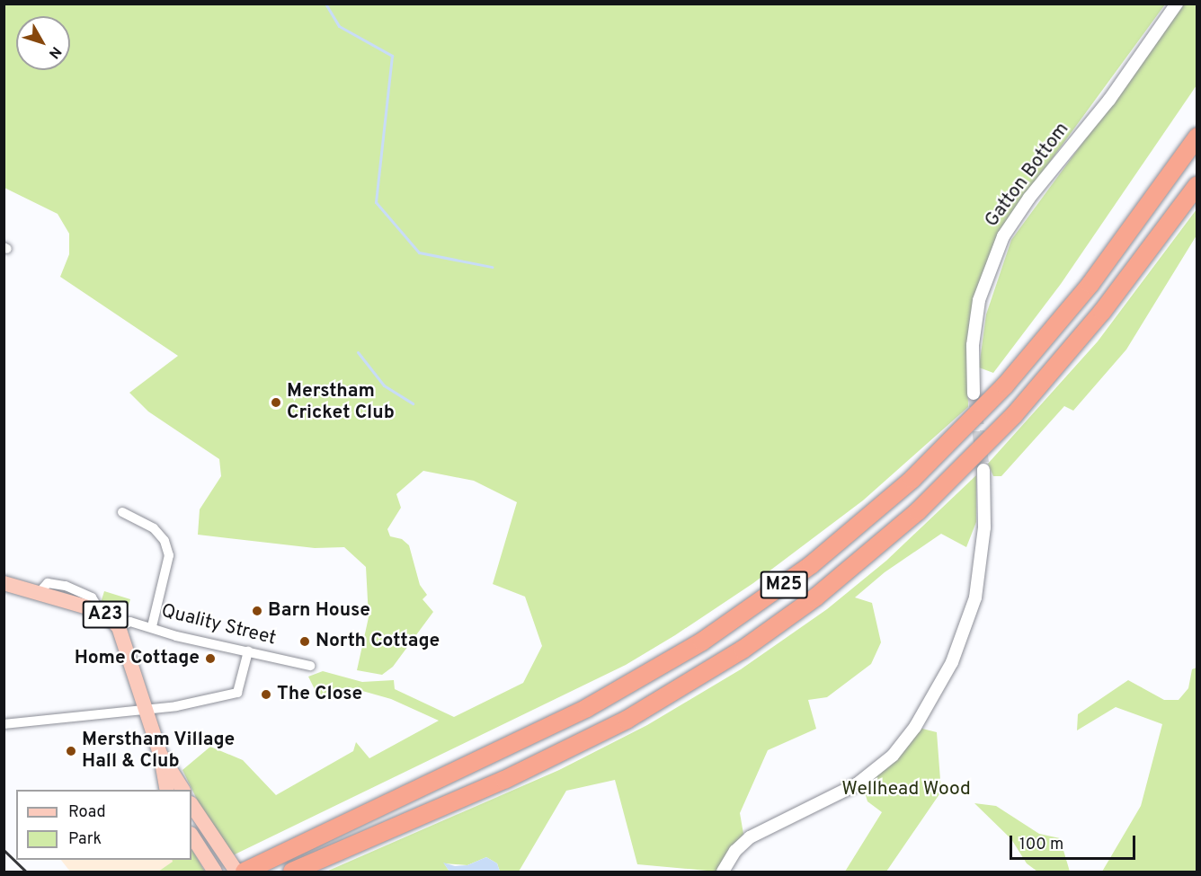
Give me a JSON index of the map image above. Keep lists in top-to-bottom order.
{
  "streets": {
    "highway": ["M25"],
    "main road": ["A23"],
    "street": ["Gatton Bottom", "Quality Street"]
  },
  "crossings": [
    ["A23", "Quality Street"]
  ],
  "parks": ["Wellhead Wood"],
  "places": [
    "Merstham Cricket Club",
    "Barn House",
    "North Cottage",
    "Home Cottage",
    "The Close",
    "Merstham Village Hall & Club"
  ],
  "legend": ["Road", "Park"],
  "scale_bar": "100 m",
  "north": "bottom right"
}
